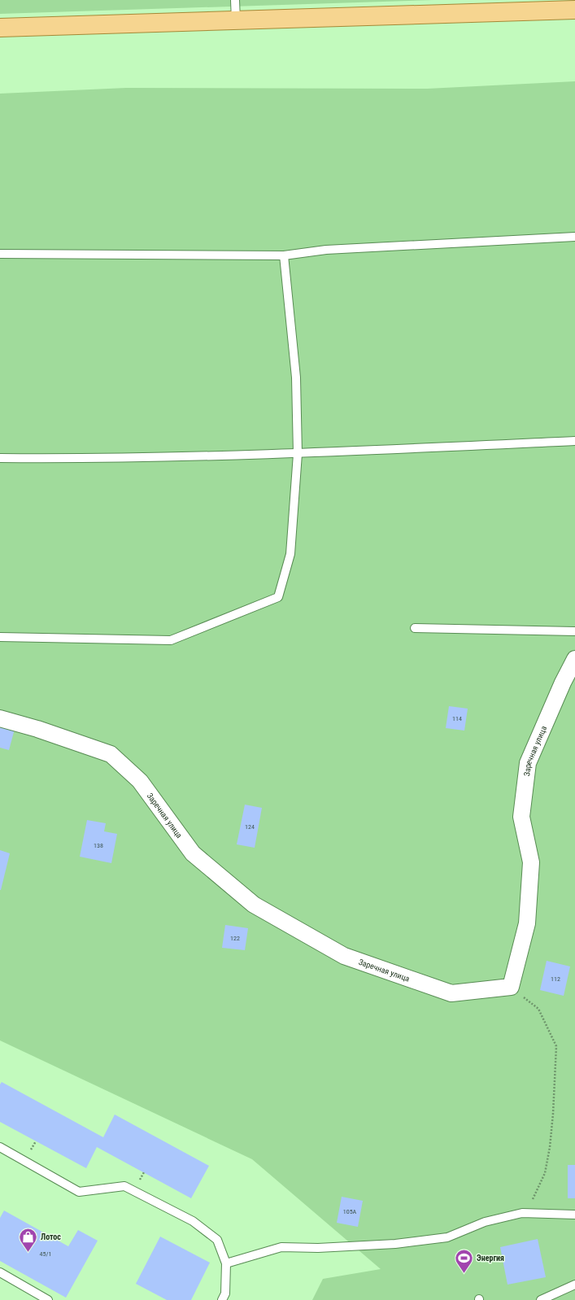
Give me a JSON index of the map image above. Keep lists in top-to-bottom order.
{
  "streets": {
    "street": ["Заречная улица"]
  },
  "places": {
    "shop": ["Лотос"],
    "sports": ["Энергия"]
  },
  "house_numbers": [
    "114",
    "124",
    "138",
    "122",
    "112",
    "105А",
    "45/1"
  ]
}
